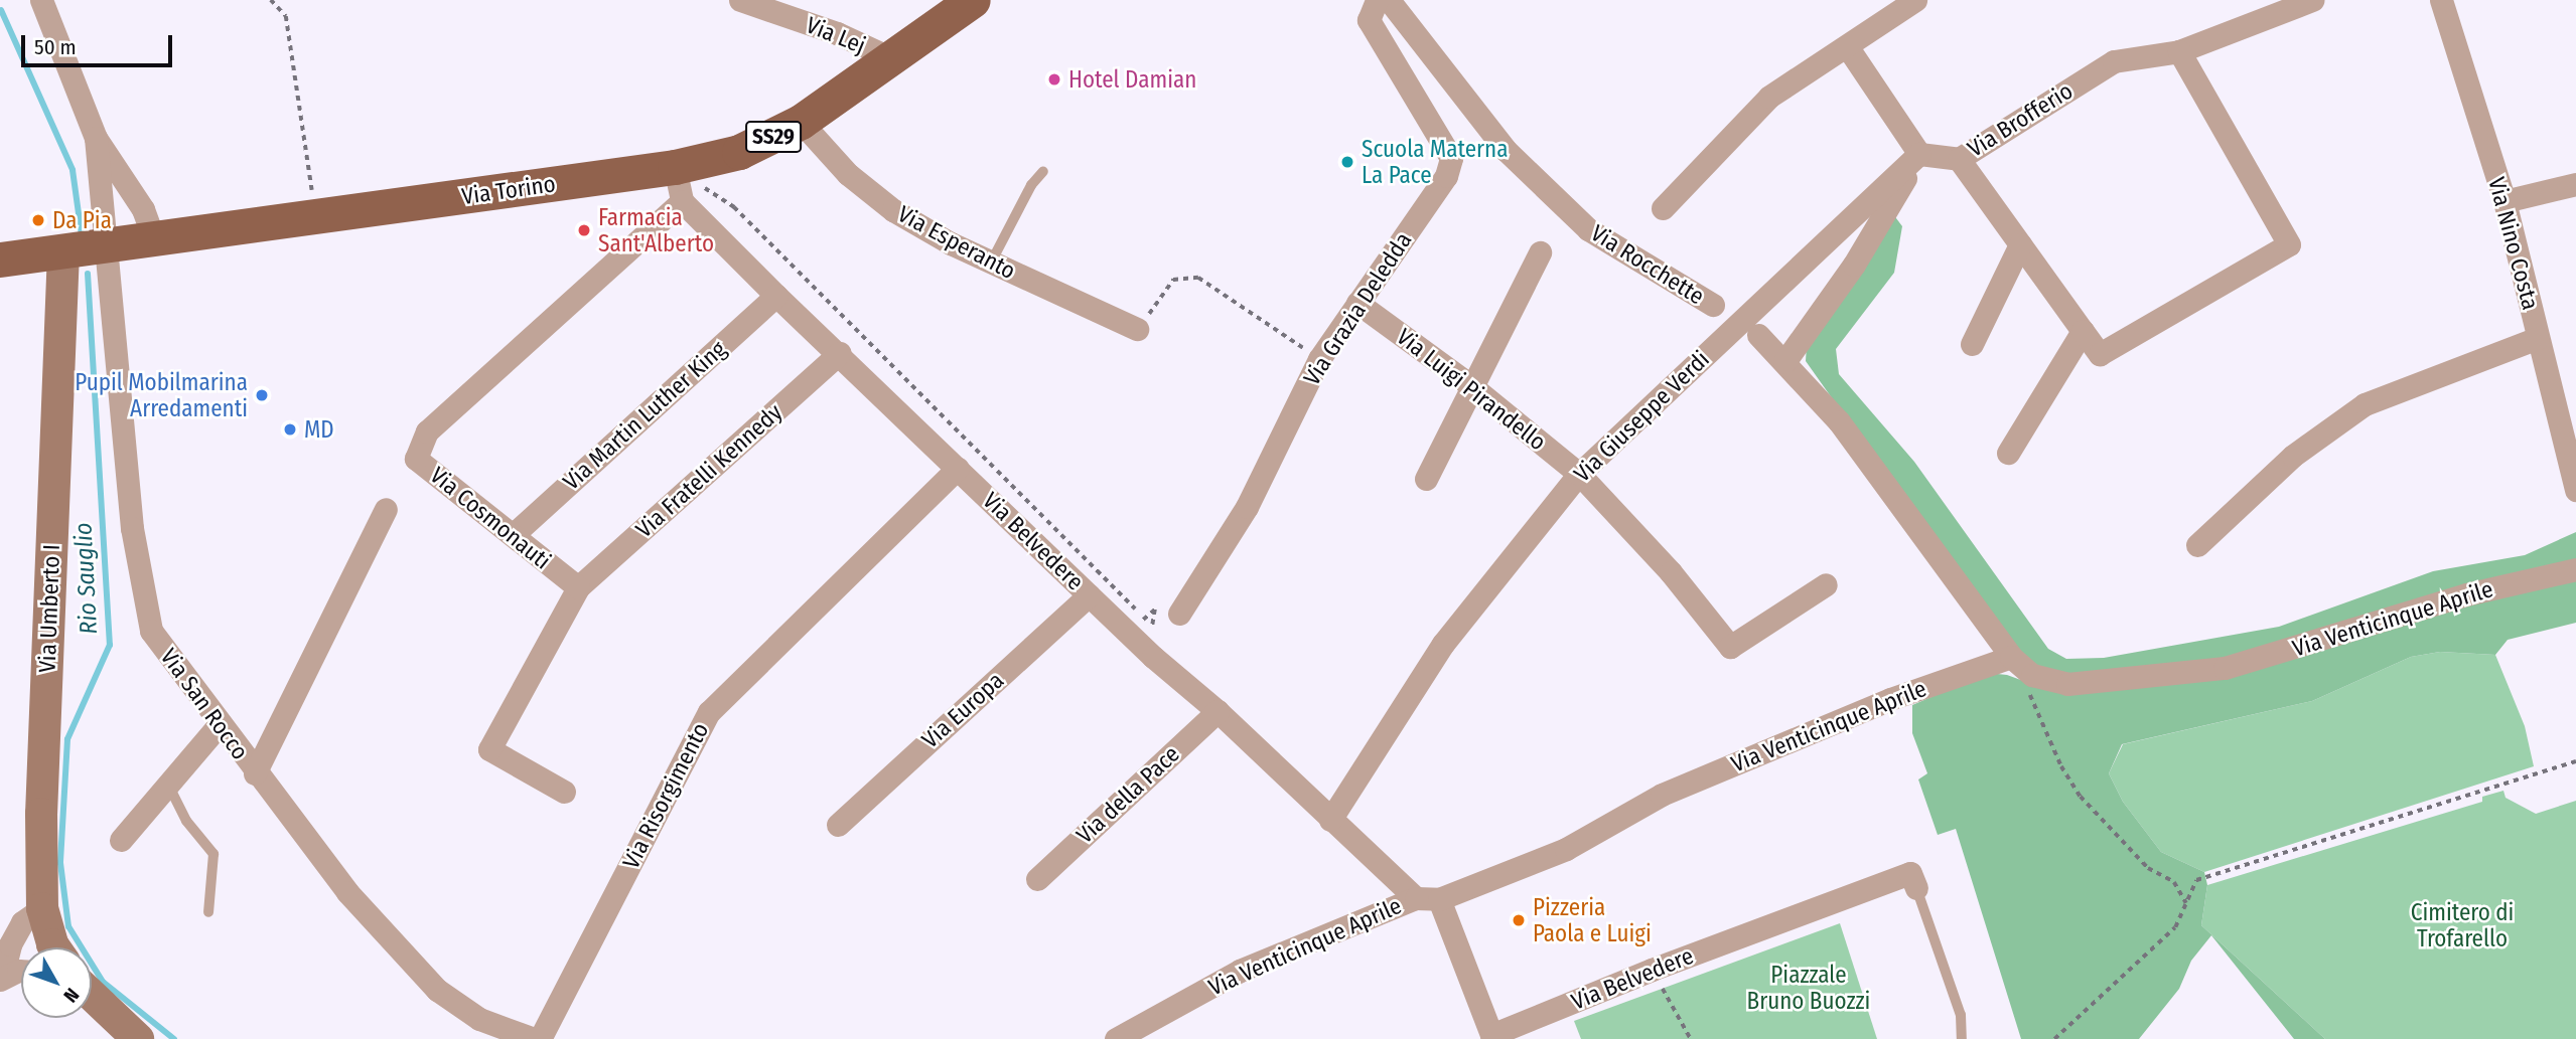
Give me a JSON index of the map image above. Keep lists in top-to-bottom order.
{
  "streets": {
    "main road": ["SS29", "Via Torino"],
    "street": [
      "Via Lej",
      "Via Brofferio",
      "Via Esperanto",
      "Via Nino Costa",
      "Via Rocchette",
      "Via Grazia Deledda",
      "Via Luigi Pirandello",
      "Via Martin Luther King",
      "Via Giuseppe Verdi",
      "Via Fratelli Kennedy",
      "Via Cosmonauti",
      "Via Belvedere",
      "Via Umberto I",
      "Via Venticinque Aprile",
      "Via San Rocco",
      "Via Europa",
      "Via della Pace",
      "Via Risorgimento"
    ]
  },
  "crossings": [
    ["Via Lej", "Via Torino"],
    ["Via Brofferio", "Via Giuseppe Verdi"],
    ["Via Torino", "Via Esperanto"],
    ["Via Torino", "Via Cosmonauti"],
    ["Via Torino", "Via Belvedere"],
    ["Via Torino", "Via Umberto I"],
    ["Via Torino", "Via San Rocco"],
    ["Via Grazia Deledda", "Via Luigi Pirandello"],
    ["Via Luigi Pirandello", "Via Giuseppe Verdi"],
    ["Via Martin Luther King", "Via Cosmonauti"],
    ["Via Martin Luther King", "Via Belvedere"],
    ["Via Giuseppe Verdi", "Via Belvedere"],
    ["Via Fratelli Kennedy", "Via Cosmonauti"],
    ["Via Fratelli Kennedy", "Via Belvedere"],
    ["Via Cosmonauti", "Via Belvedere"],
    ["Via Belvedere", "Via Venticinque Aprile"],
    ["Via Belvedere", "Via Europa"],
    ["Via Belvedere", "Via della Pace"],
    ["Via Belvedere", "Via Risorgimento"]
  ],
  "water": ["Rio Sauglio"],
  "parks": ["Cimitero di Trofarello", "Piazzale Bruno Buozzi"],
  "places": [
    "Hotel Damian",
    "Scuola Materna La Pace",
    "Da Pia",
    "Farmacia Sant'Alberto",
    "Pupil Mobilmarina Arredamenti",
    "MD",
    "Pizzeria Paola e Luigi"
  ],
  "scale_bar": "50 m",
  "north": "bottom right"
}
